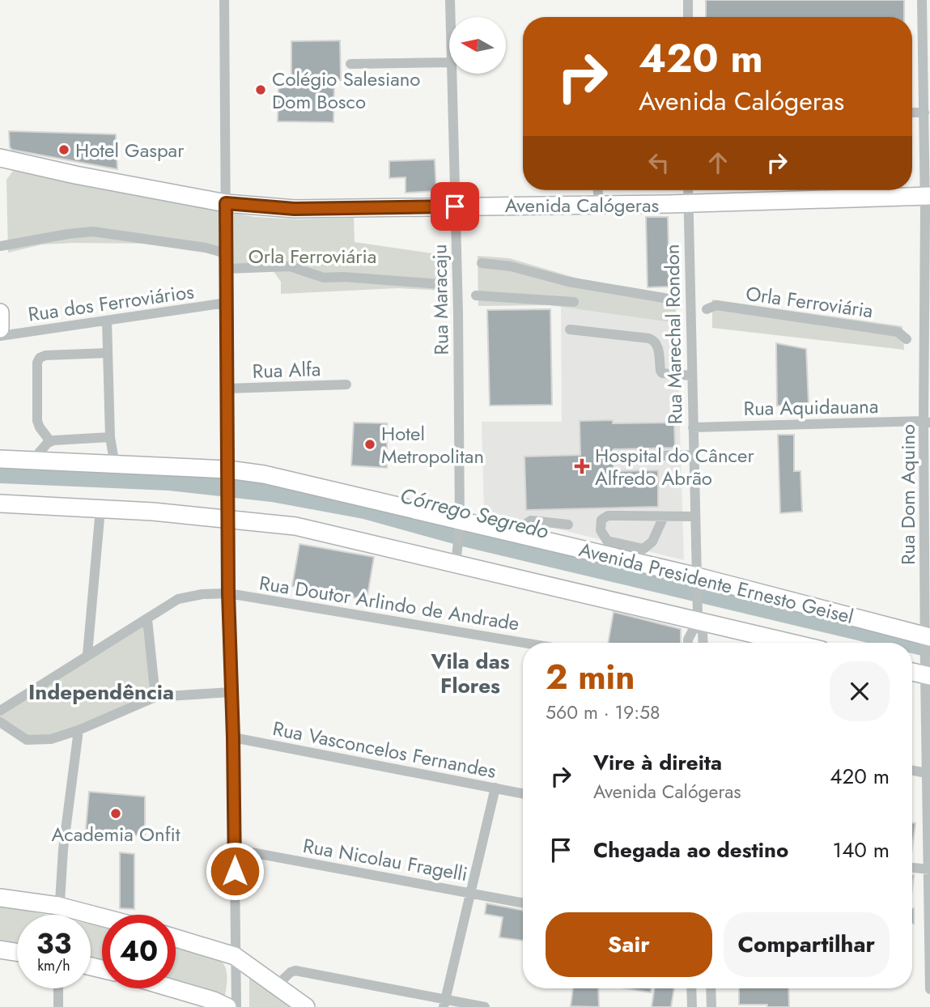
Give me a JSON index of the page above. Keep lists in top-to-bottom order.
{
  "streets": {
    "main road": ["Avenida Calógeras", "Avenida Presidente Ernesto Geisel"],
    "street": [
      "Rua Maracaju",
      "Orla Ferroviária",
      "Rua dos Ferroviários",
      "Rua Marechal Rondon",
      "Rua Alfa",
      "Rua Aquidauana",
      "Rua Dom Aquino",
      "Rua Doutor Arlindo de Andrade",
      "Rua Vasconcelos Fernandes",
      "Rua Nicolau Fragelli"
    ]
  },
  "crossings": [
    ["Avenida Calógeras", "Rua Maracaju"],
    ["Avenida Calógeras", "Rua Marechal Rondon"],
    ["Avenida Calógeras", "Rua Dom Aquino"],
    ["Rua Maracaju", "Avenida Presidente Ernesto Geisel"],
    ["Rua Marechal Rondon", "Rua Aquidauana"],
    ["Rua Marechal Rondon", "Avenida Presidente Ernesto Geisel"],
    ["Rua Aquidauana", "Rua Dom Aquino"],
    ["Rua Dom Aquino", "Avenida Presidente Ernesto Geisel"]
  ],
  "districts": ["Vila das Flores", "Independência"],
  "water": ["Córrego Segredo"],
  "parks": ["Orla Ferroviária"],
  "places": {
    "other": [
      "Colégio Salesiano Dom Bosco",
      "Hotel Gaspar",
      "Hotel Metropolitan",
      "Academia Onfit"
    ],
    "health": ["Hospital do Câncer Alfredo Abrão"]
  },
  "north": "left",
  "page": {
    "turn": ["420 m", "Avenida Calógeras"],
    "heading": ["2 min", "560 m · 19:58"],
    "list": [
      {
        "name": "Vire à direita",
        "note": "Avenida Calógeras",
        "value": "420 m"
      },
      {
        "name": "Chegada ao destino",
        "value": "140 m"
      }
    ],
    "buttons": ["Sair", "Compartilhar"],
    "speed": "33 km/h",
    "limit": "40"
  }
}
